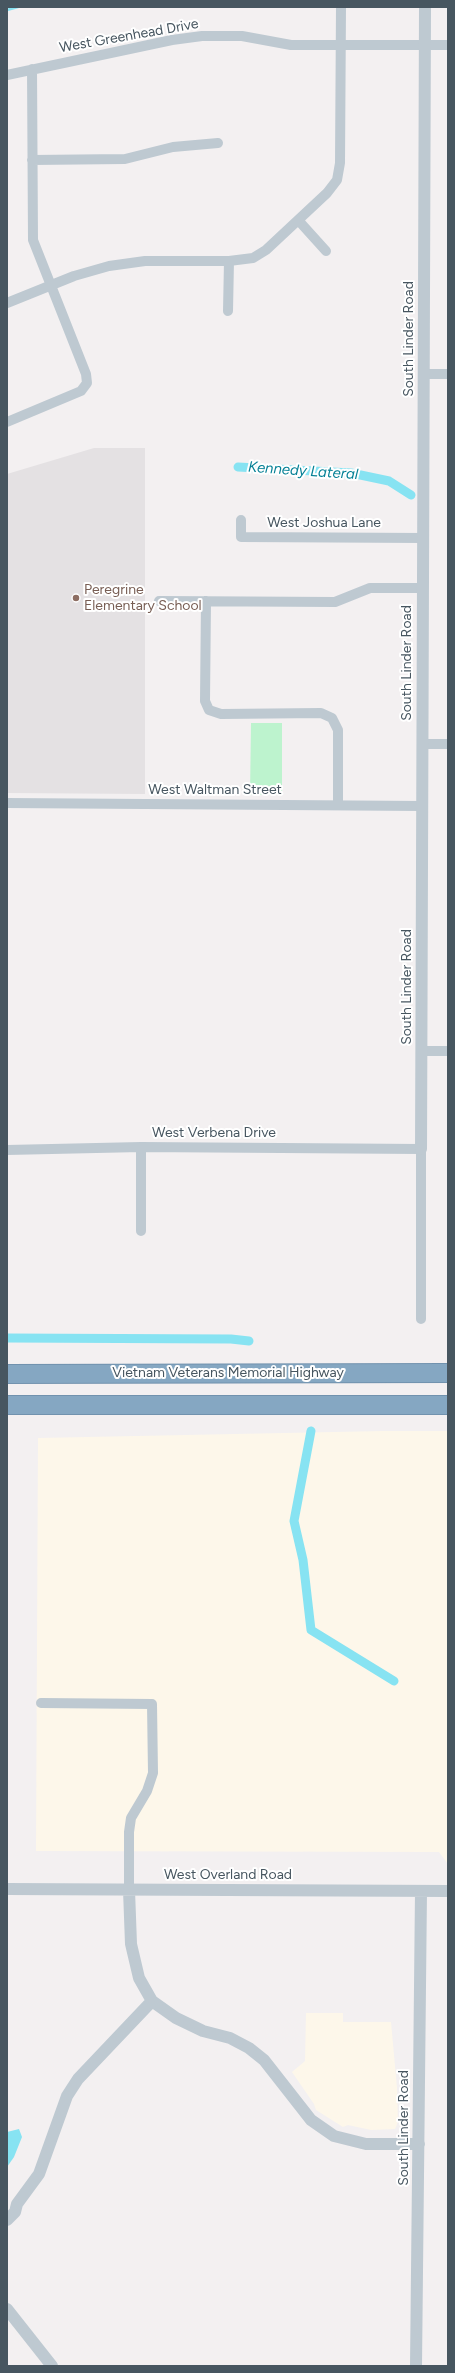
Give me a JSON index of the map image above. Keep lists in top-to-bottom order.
{
  "streets": {
    "highway": ["Vietnam Veterans Memorial Highway"],
    "street": [
      "West Greenhead Drive",
      "South Linder Road",
      "West Joshua Lane",
      "West Waltman Street",
      "West Verbena Drive",
      "West Overland Road"
    ]
  },
  "crossings": [
    ["West Greenhead Drive", "South Linder Road"],
    ["South Linder Road", "West Joshua Lane"],
    ["South Linder Road", "West Waltman Street"],
    ["South Linder Road", "West Verbena Drive"],
    ["South Linder Road", "West Overland Road"]
  ],
  "water": ["Kennedy Lateral"],
  "places": ["Peregrine Elementary School"]
}
